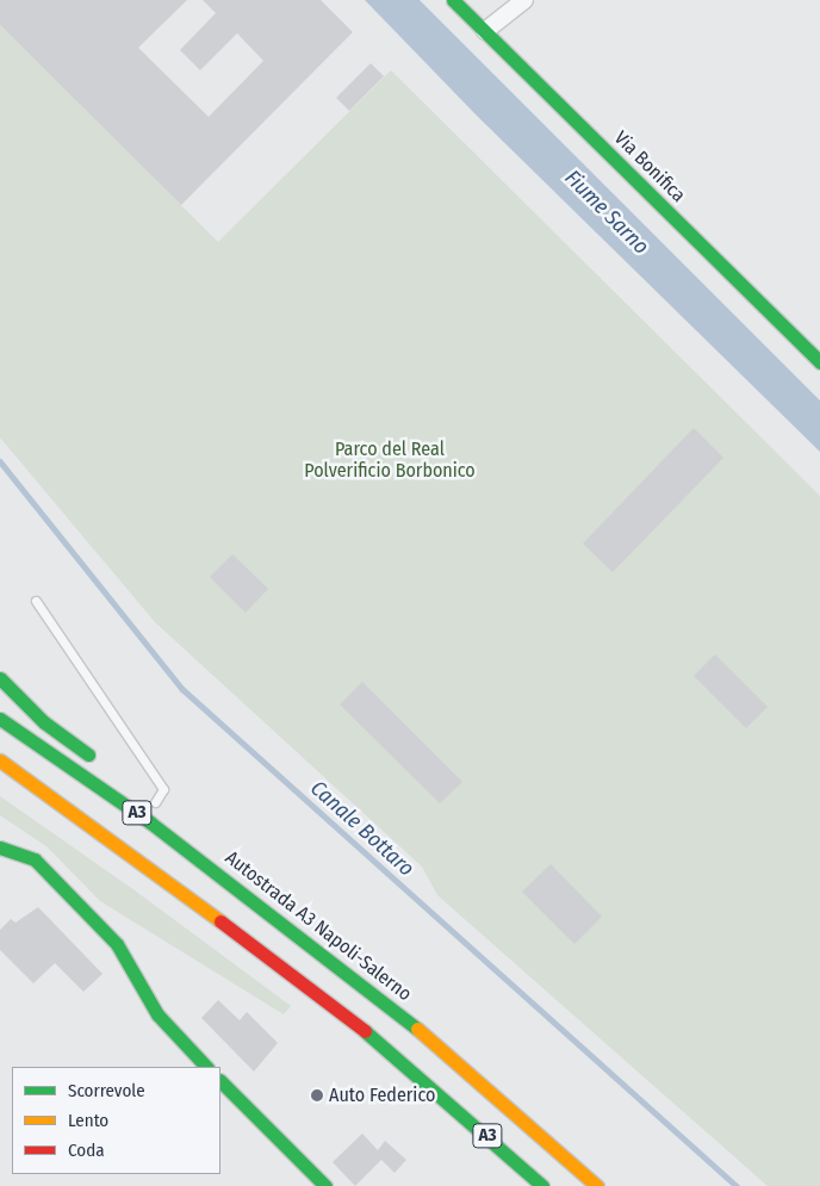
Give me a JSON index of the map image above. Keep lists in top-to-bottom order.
{
  "streets": {
    "main road": ["Via Bonifica", "A3", "Autostrada A3 Napoli-Salerno"]
  },
  "water": ["Fiume Sarno", "Canale Bottaro"],
  "parks": ["Parco del Real Polverificio Borbonico"],
  "places": ["Auto Federico"],
  "legend": ["Scorrevole", "Lento", "Coda"]
}
